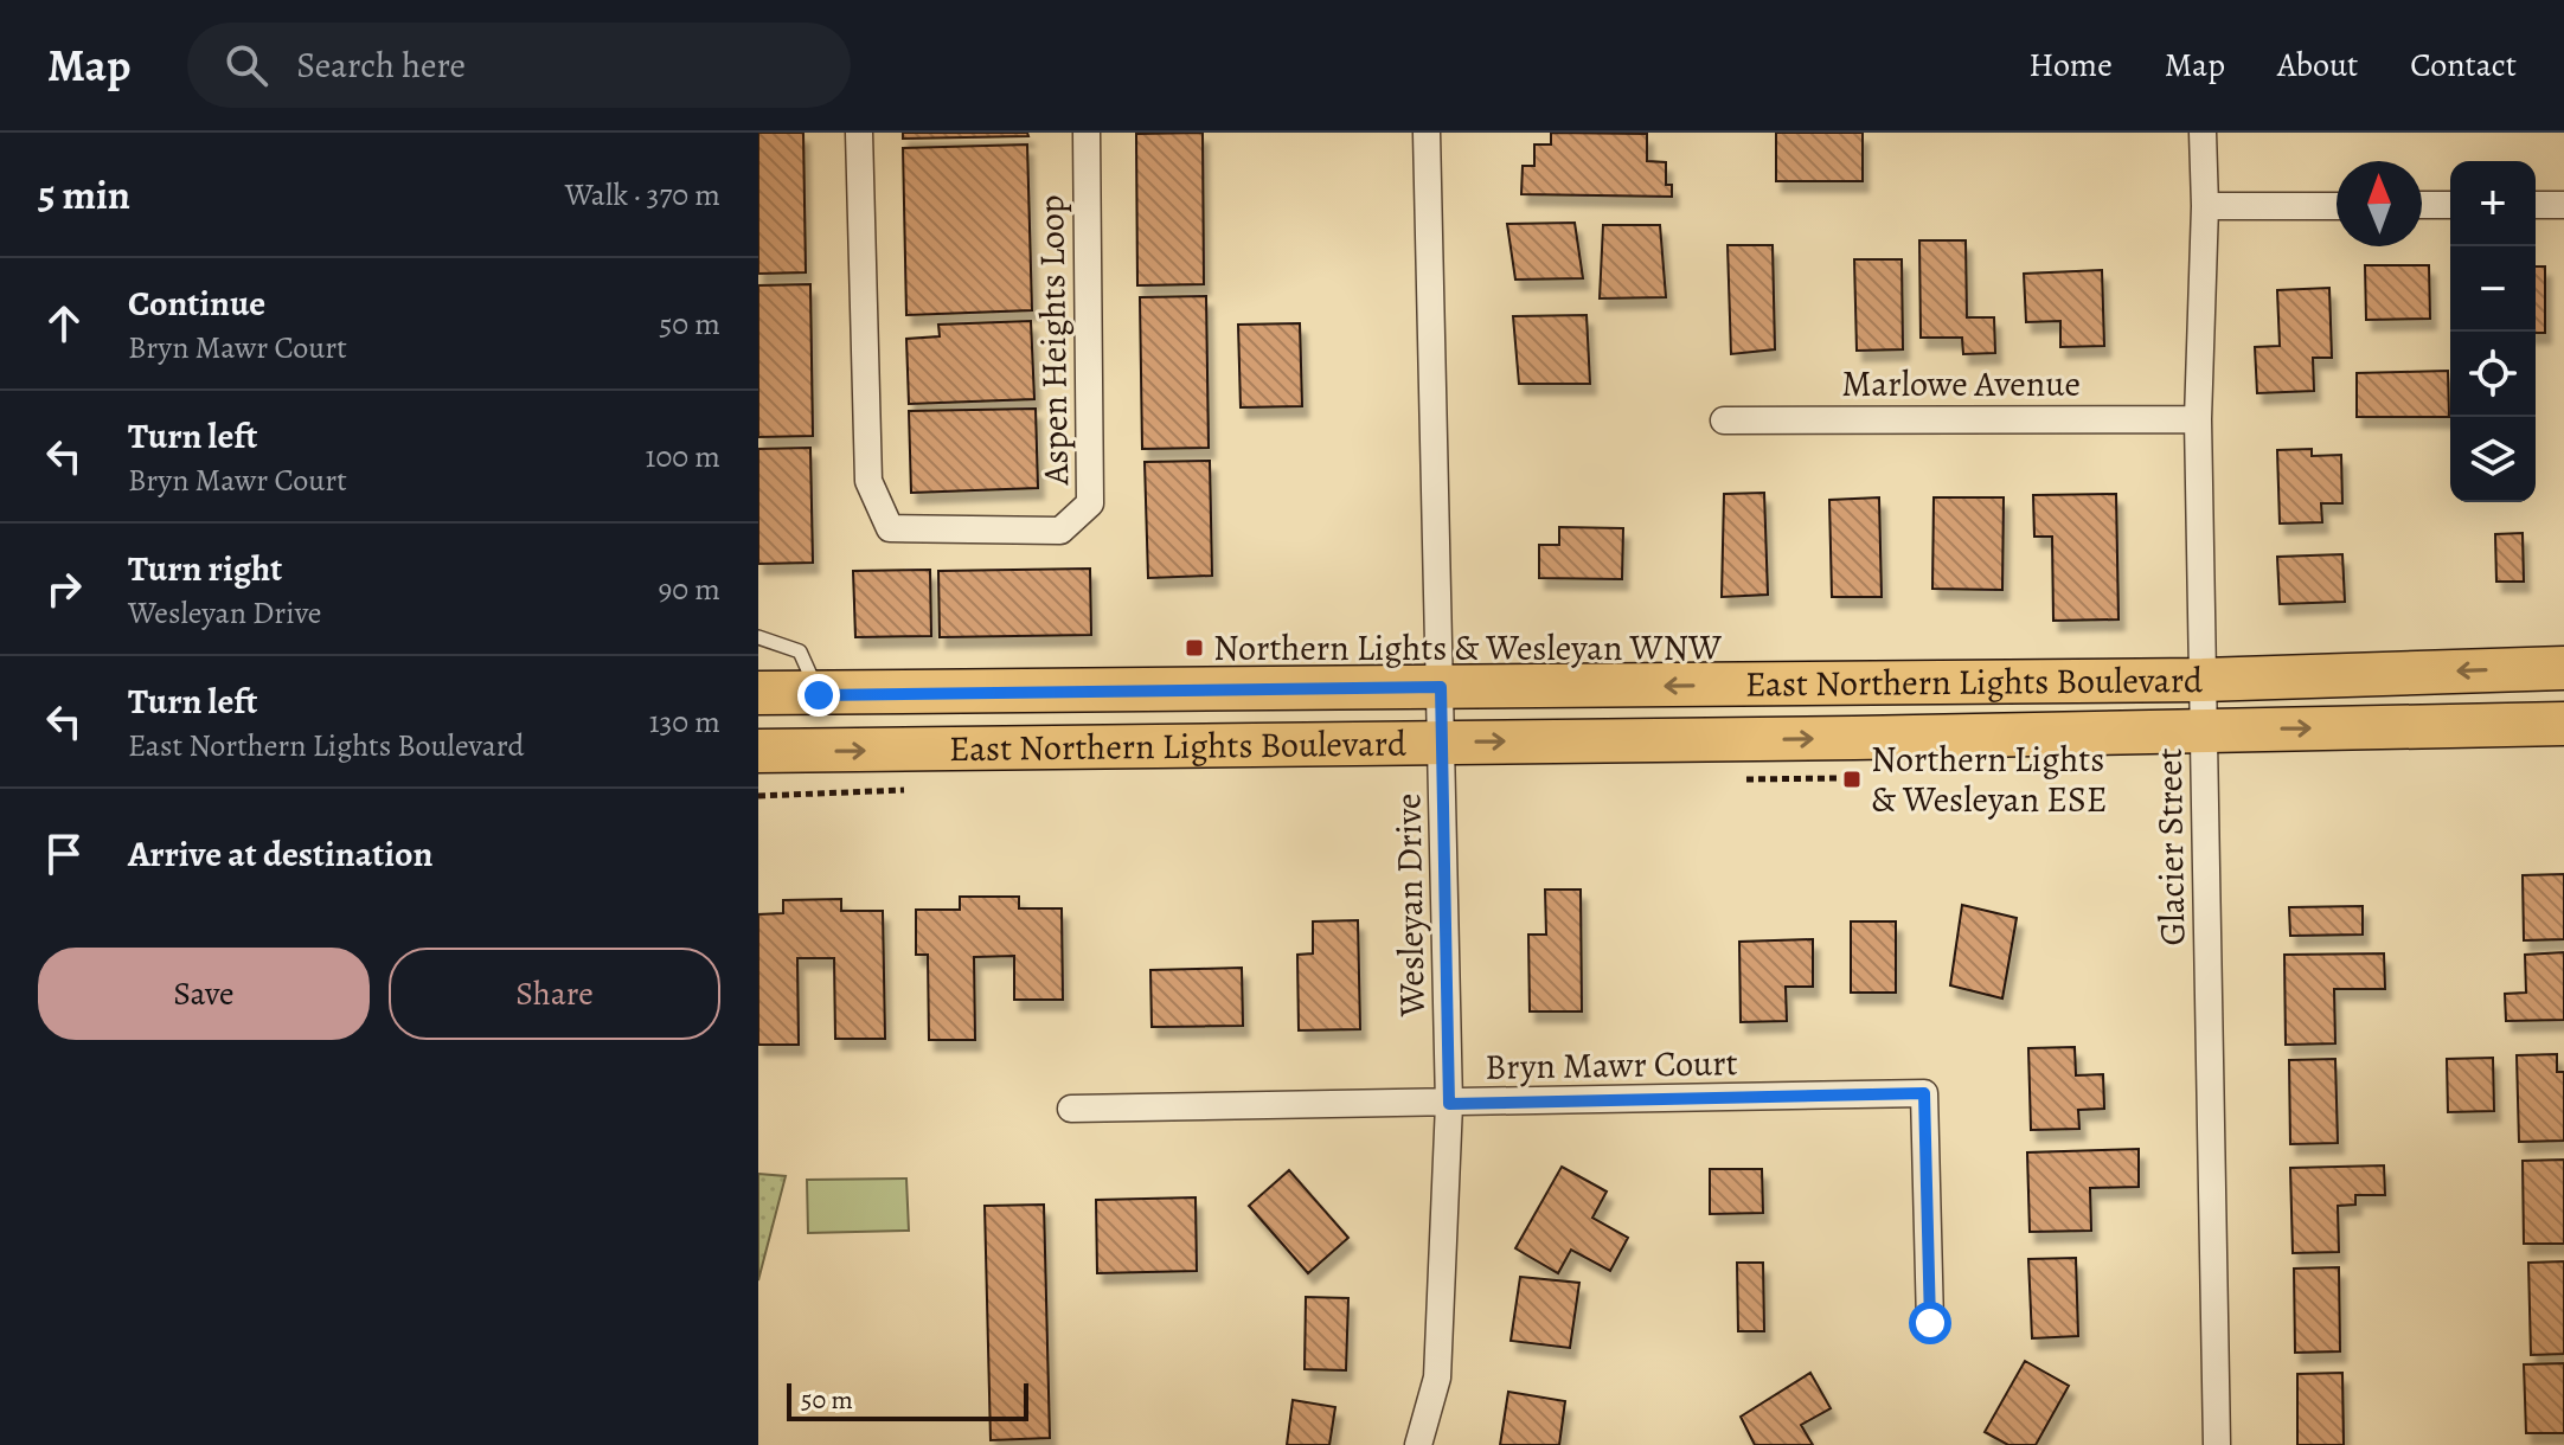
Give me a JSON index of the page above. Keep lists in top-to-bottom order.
{
  "streets": {
    "main road": ["East Northern Lights Boulevard"],
    "street": [
      "Aspen Heights Loop",
      "Marlowe Avenue",
      "Glacier Street",
      "Wesleyan Drive",
      "Bryn Mawr Court"
    ]
  },
  "crossings": [
    ["Marlowe Avenue", "Glacier Street"],
    ["East Northern Lights Boulevard", "Glacier Street"],
    ["East Northern Lights Boulevard", "Wesleyan Drive"],
    ["Wesleyan Drive", "Bryn Mawr Court"]
  ],
  "places": {
    "transit": ["Northern Lights & Wesleyan WNW", "Northern Lights & Wesleyan ESE"]
  },
  "scale_bar": "50 m",
  "north": "top",
  "page": {
    "header": "Map",
    "search": "Search here",
    "nav": [
      "Home",
      "Map",
      "About",
      "Contact"
    ],
    "heading": ["5 min", "Walk · 370 m"],
    "map_buttons": ["+", "−"],
    "list": [
      ["Continue", "Bryn Mawr Court", "50 m"],
      ["Turn left", "Bryn Mawr Court", "100 m"],
      ["Turn right", "Wesleyan Drive", "90 m"],
      ["Turn left", "East Northern Lights Boulevard", "130 m"],
      "Arrive at destination"
    ],
    "buttons": ["Save", "Share"],
    "scale": "50 m"
  }
}
